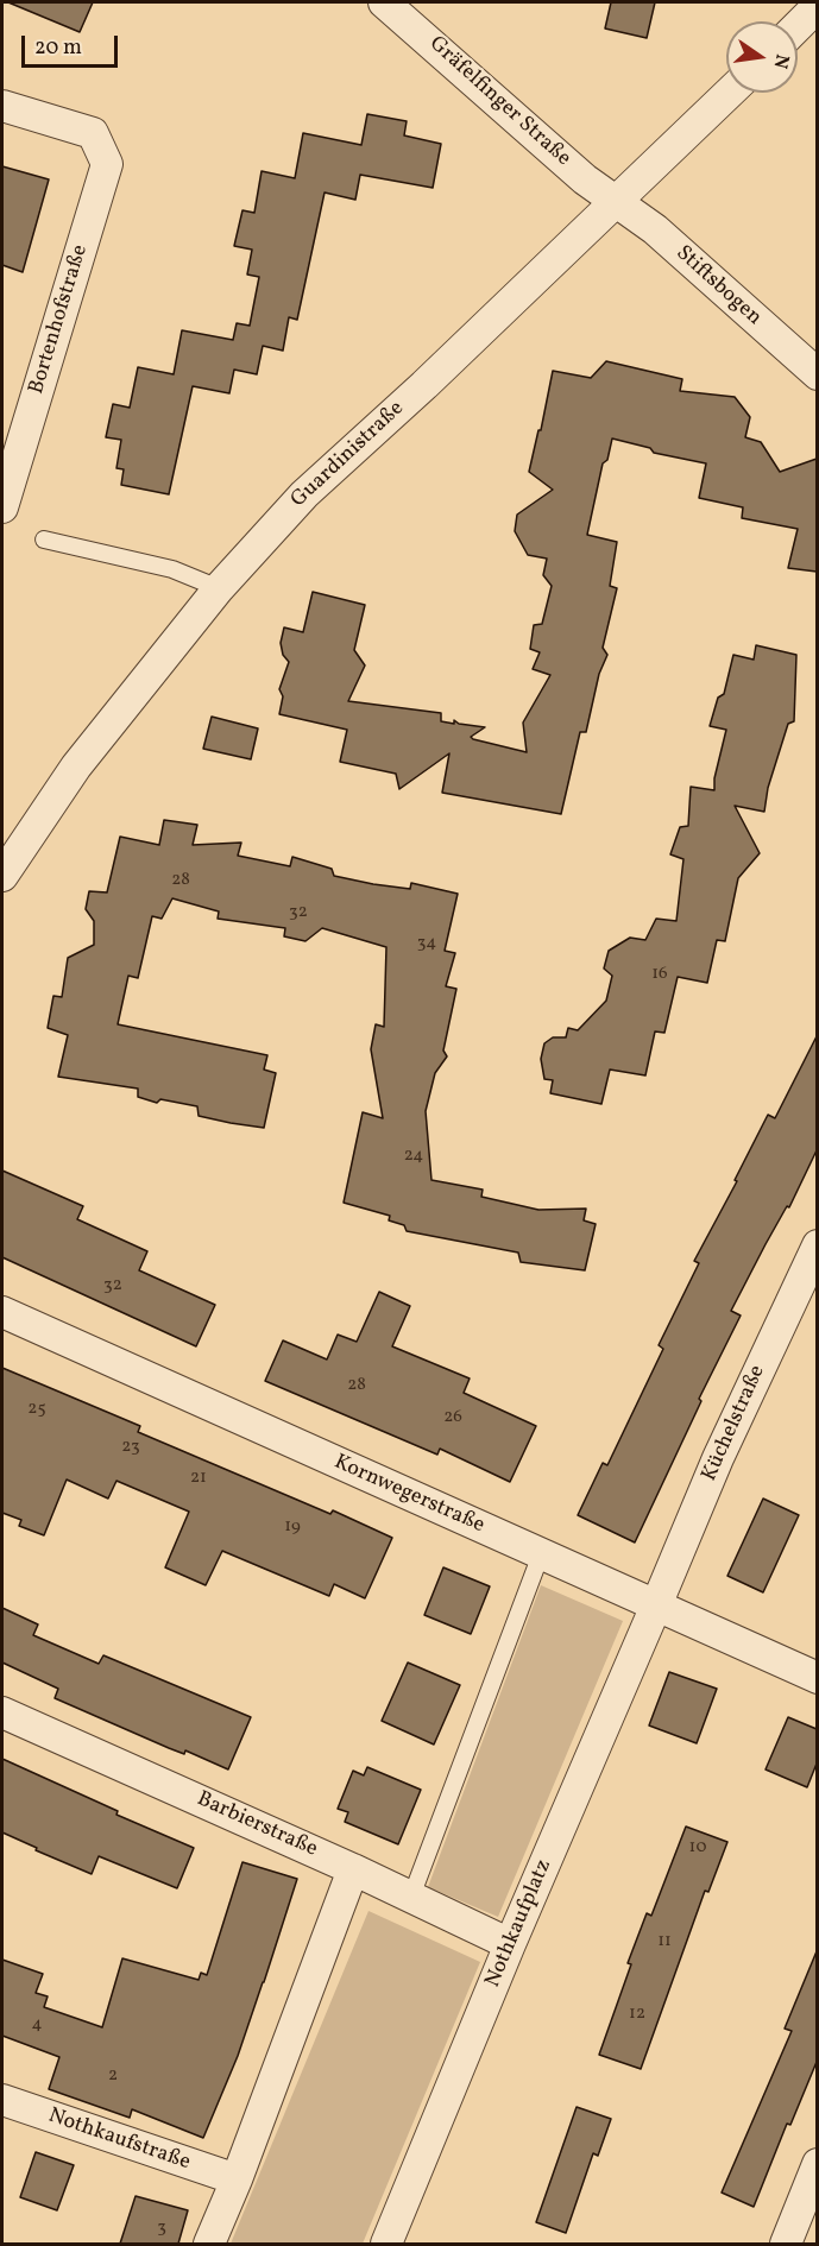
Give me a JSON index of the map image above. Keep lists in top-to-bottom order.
{
  "streets": {
    "street": [
      "Gräfelfinger Straße",
      "Stiftsbogen",
      "Bortenhofstraße",
      "Guardinistraße",
      "Küchelstraße",
      "Kornwegerstraße",
      "Barbierstraße",
      "Nothkaufplatz",
      "Nothkaufstraße"
    ]
  },
  "crossings": [
    ["Gräfelfinger Straße", "Stiftsbogen"],
    ["Gräfelfinger Straße", "Guardinistraße"],
    ["Stiftsbogen", "Guardinistraße"],
    ["Küchelstraße", "Kornwegerstraße"],
    ["Küchelstraße", "Nothkaufplatz"],
    ["Kornwegerstraße", "Nothkaufplatz"],
    ["Barbierstraße", "Nothkaufplatz"]
  ],
  "house_numbers": [
    "28",
    "32",
    "34",
    "16",
    "24",
    "32",
    "28",
    "25",
    "26",
    "23",
    "21",
    "19",
    "10",
    "11",
    "12",
    "4",
    "2",
    "3"
  ],
  "scale_bar": "20 m",
  "north": "right"
}
